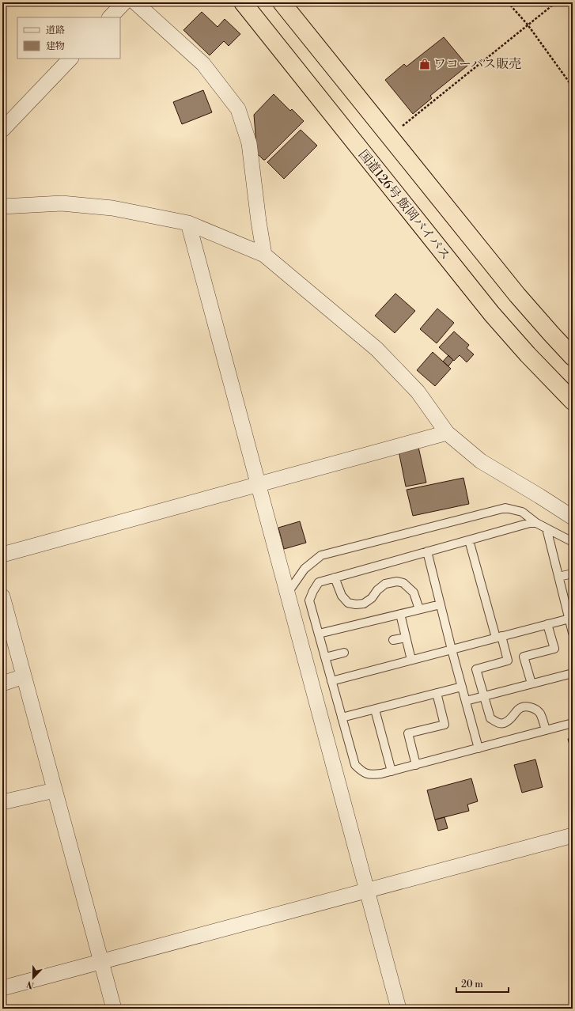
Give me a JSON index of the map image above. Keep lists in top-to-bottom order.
{
  "streets": {
    "highway": ["国道126号 飯岡バイパス"]
  },
  "places": {
    "shop": ["ワコーバス販売"]
  },
  "legend": ["道路", "建物"],
  "scale_bar": "20 m",
  "north": "bottom"
}
